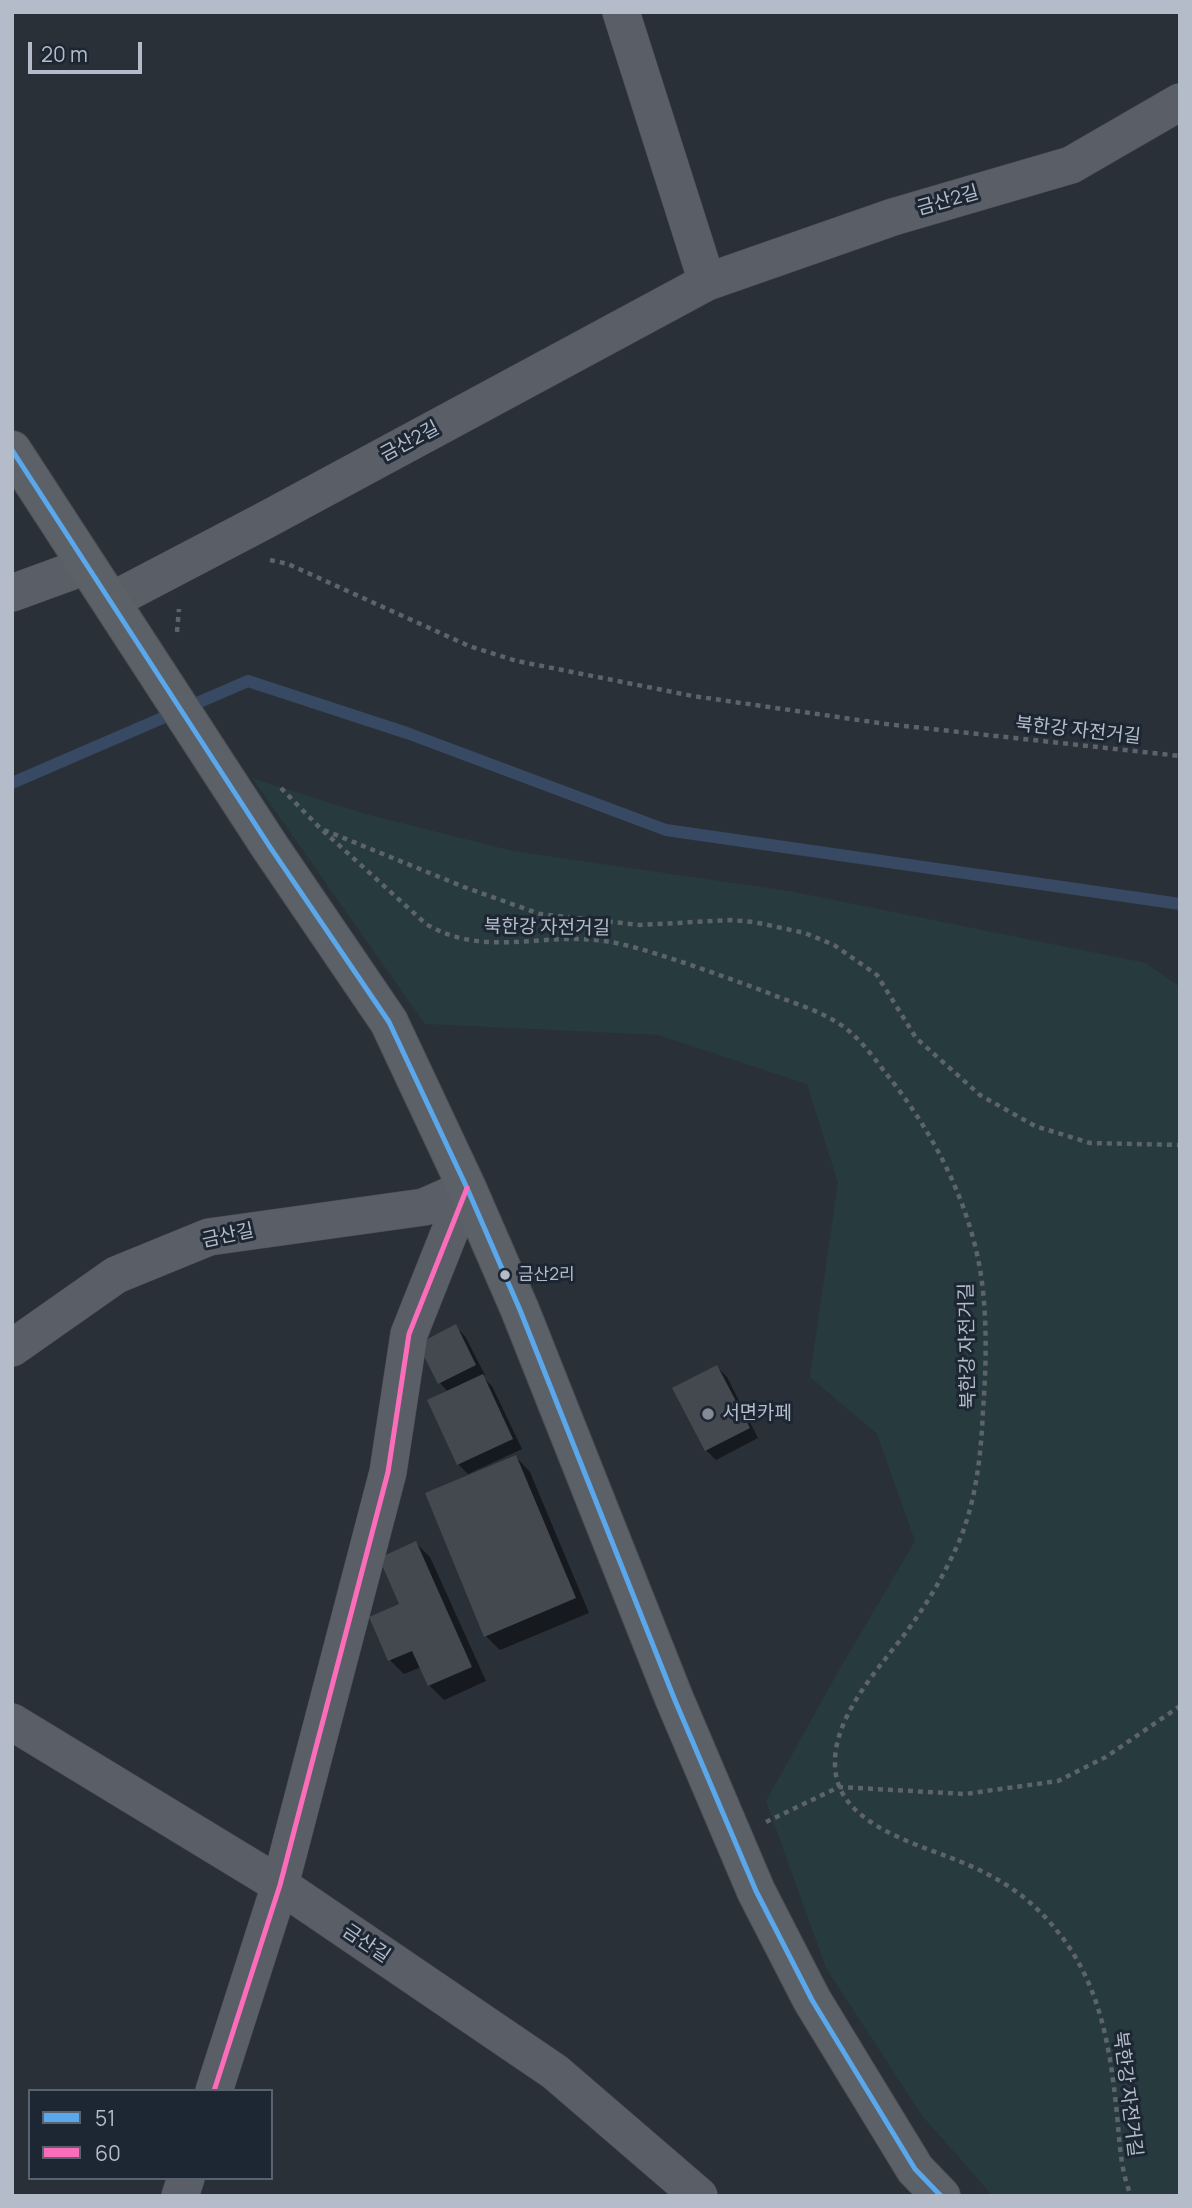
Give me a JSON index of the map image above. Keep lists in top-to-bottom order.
{
  "streets": {
    "street": ["금산2길", "금산길"],
    "path": ["북한강 자전거길"]
  },
  "places": ["금산2리", "서면카페"],
  "lines": ["transit line 51", "transit line 60"],
  "legend": ["51", "60"],
  "scale_bar": "20 m"
}
